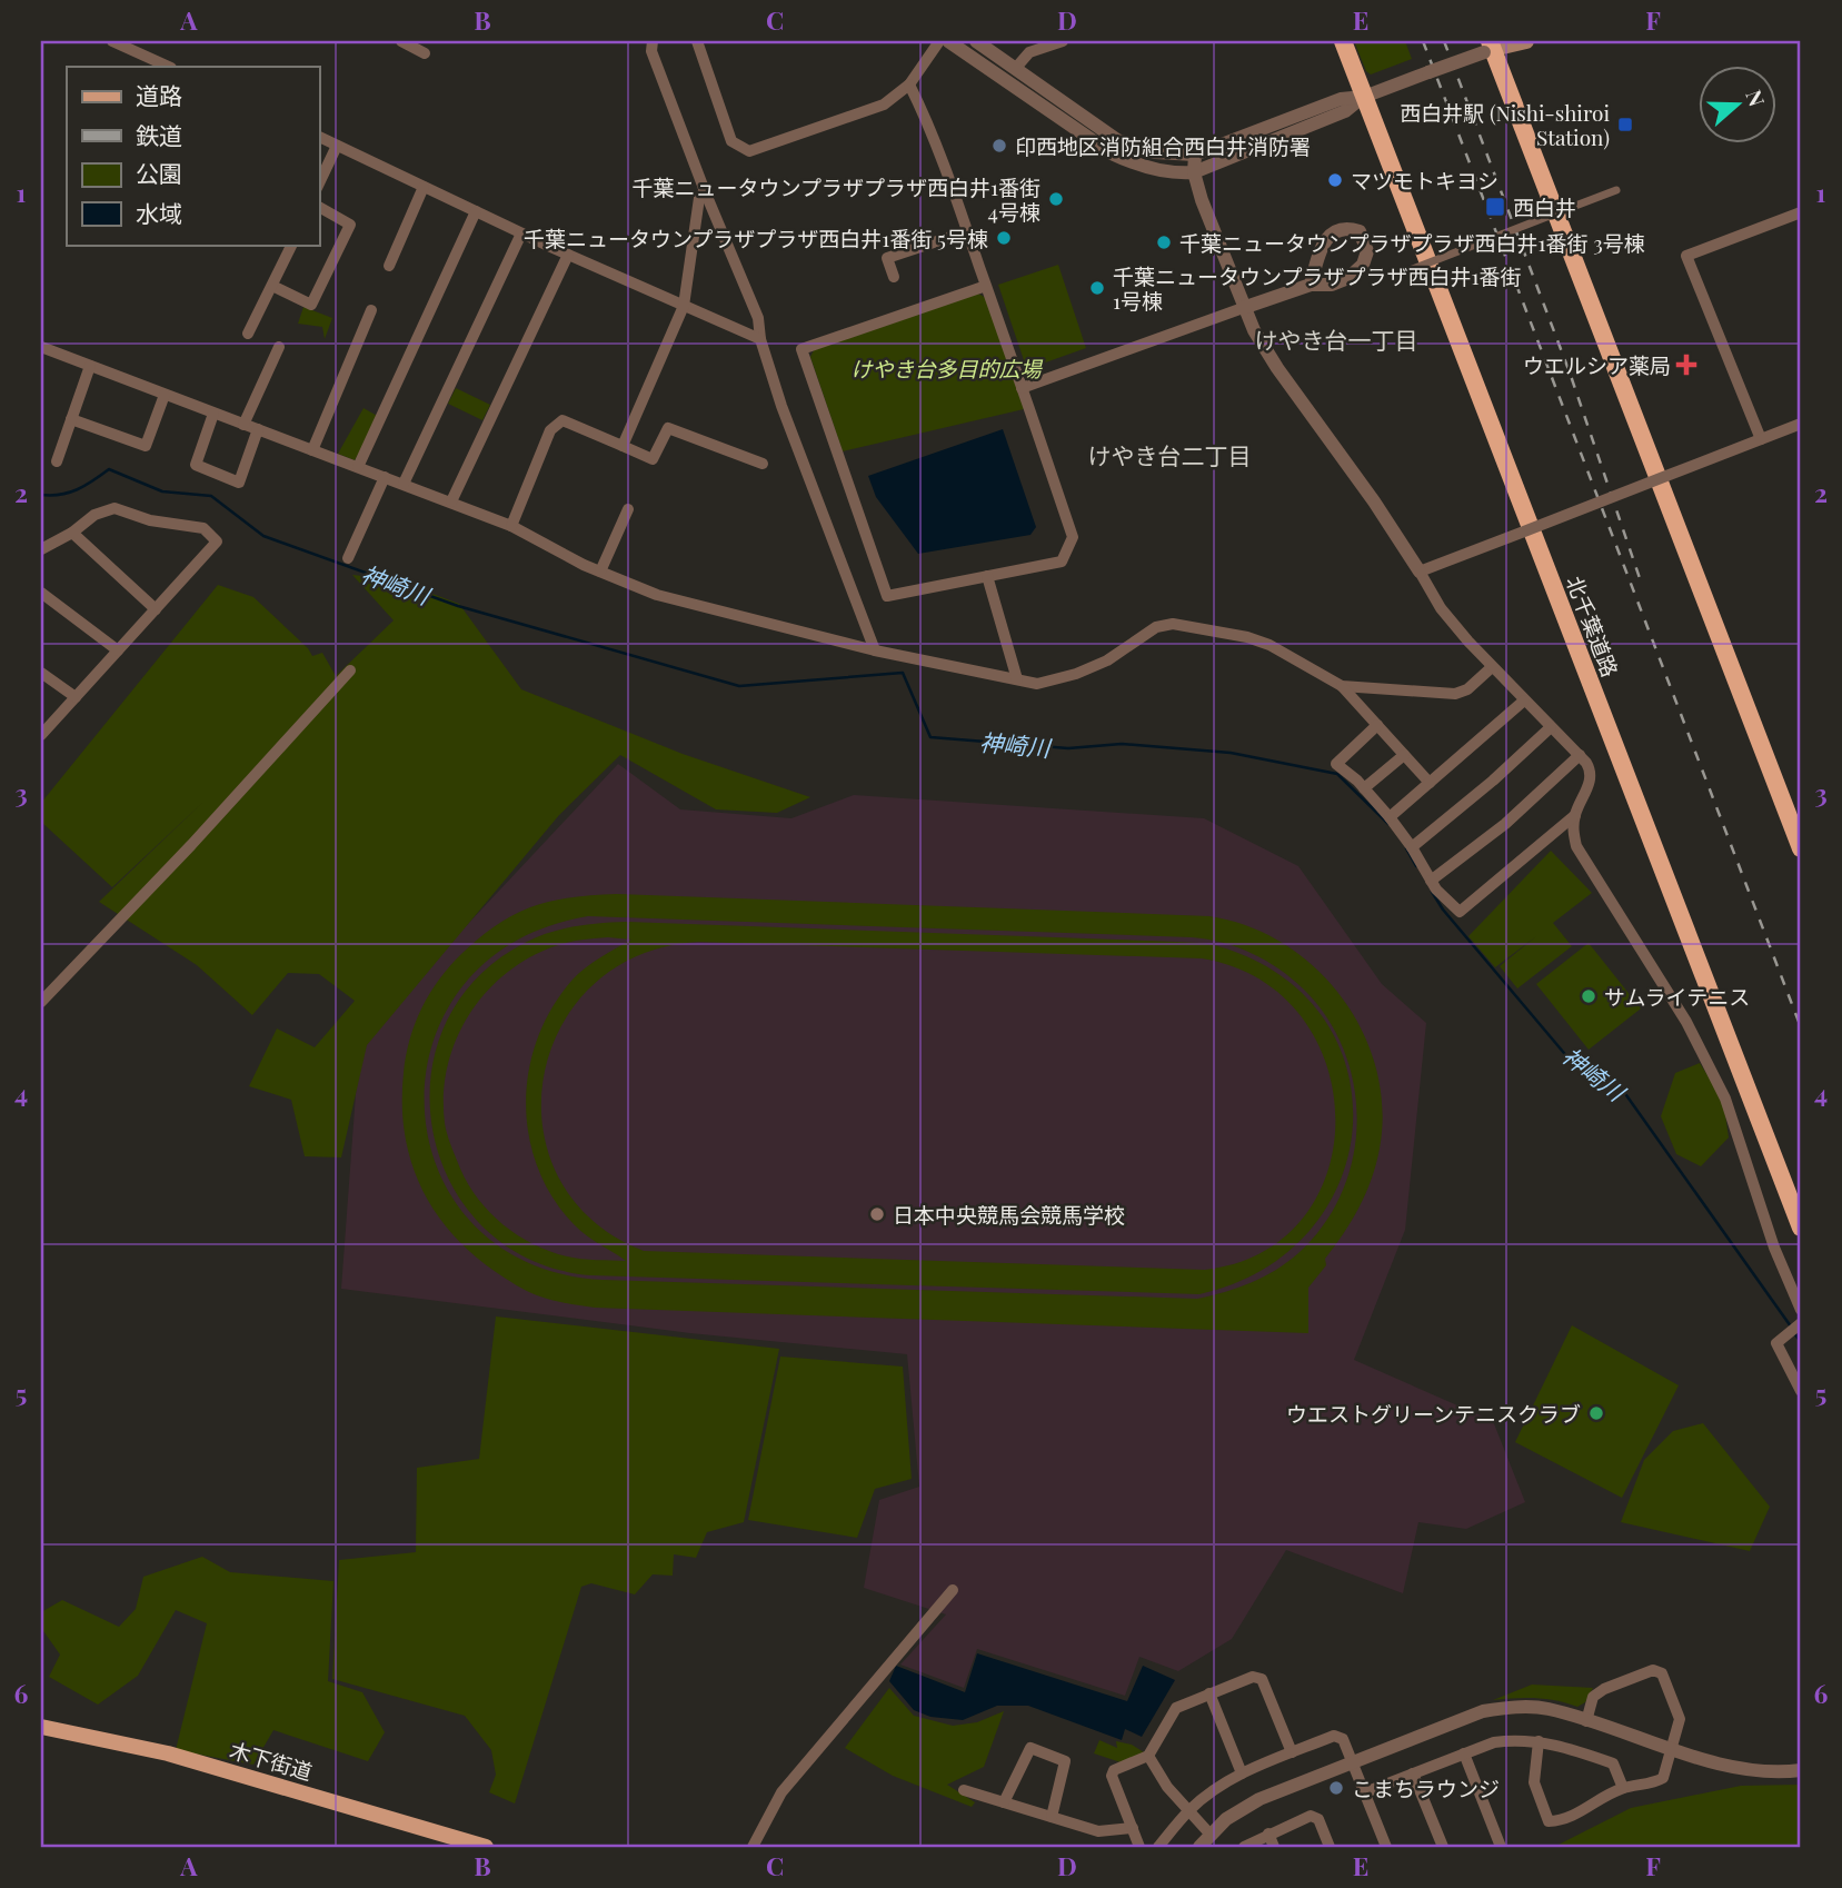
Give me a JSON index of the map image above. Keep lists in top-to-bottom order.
{
  "streets": {
    "highway": ["北千葉道路"],
    "main road": ["木下街道"]
  },
  "districts": ["けやき台一丁目", "けやき台二丁目"],
  "water": ["神崎川"],
  "parks": ["けやき台多目的広場"],
  "places": {
    "transit": ["西白井駅 (Nishi-shiroi Station)", "西白井"],
    "other": [
      "印西地区消防組合西白井消防署",
      "マツモトキヨシ",
      "千葉ニュータウンプラザプラザ西白井1番街 4号棟",
      "千葉ニュータウンプラザプラザ西白井1番街 5号棟",
      "千葉ニュータウンプラザプラザ西白井1番街 3号棟",
      "千葉ニュータウンプラザプラザ西白井1番街 1号棟",
      "サムライテニス",
      "日本中央競馬会競馬学校",
      "ウエストグリーンテニスクラブ",
      "こまちラウンジ"
    ],
    "health": ["ウエルシア薬局"]
  },
  "legend": [
    "道路",
    "鉄道",
    "公園",
    "水域"
  ],
  "north": "right",
  "grid": {
    "columns": [
      "A",
      "B",
      "C",
      "D",
      "E",
      "F"
    ],
    "rows": [
      "1",
      "2",
      "3",
      "4",
      "5",
      "6"
    ]
  }
}
